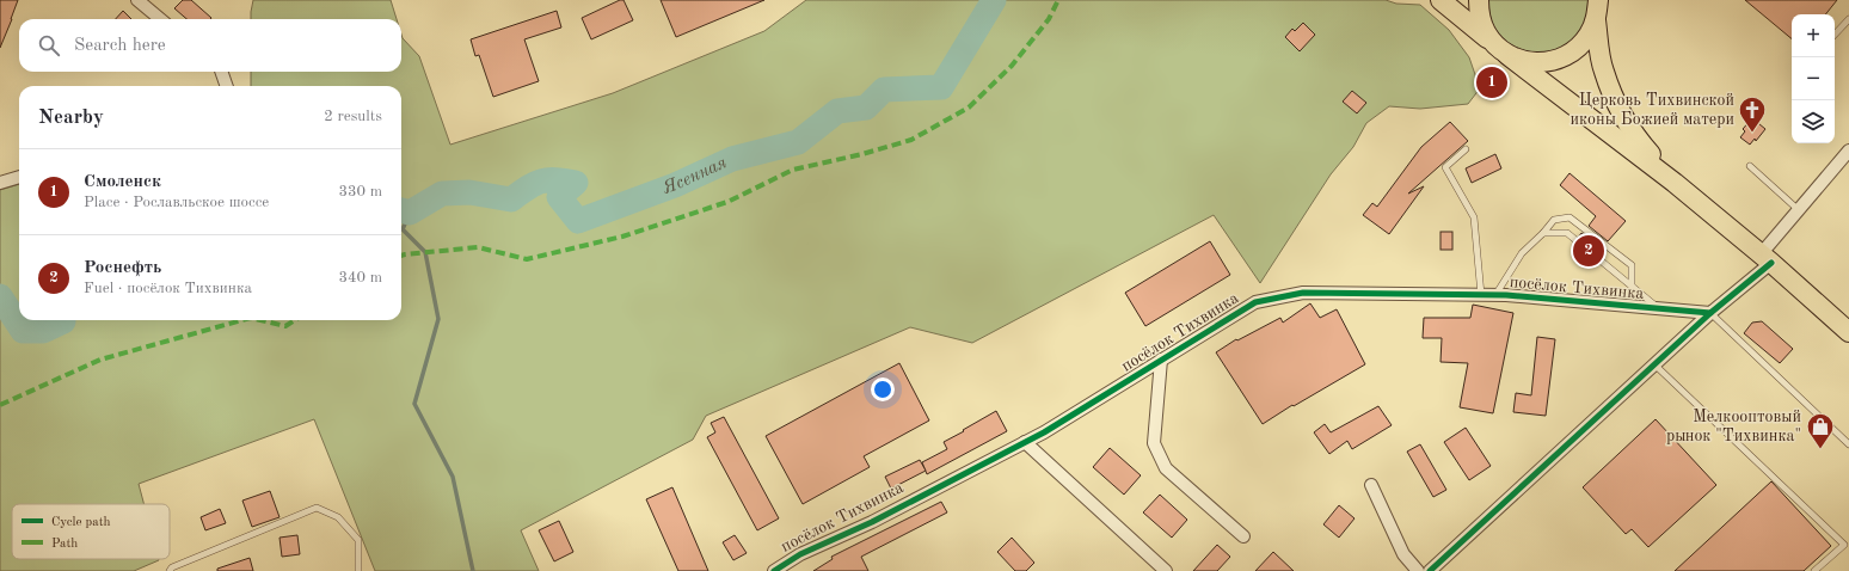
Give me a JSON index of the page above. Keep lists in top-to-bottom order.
{
  "streets": {
    "street": ["посёлок Тихвинка"]
  },
  "water": ["Ясенная"],
  "places": {
    "church": ["Церковь Тихвинской иконы Божией матери"],
    "shop": ["Мелкооптовый рынок \"Тихвинка\""]
  },
  "legend": ["Cycle path", "Path"],
  "page": {
    "map_buttons": ["+", "−"],
    "search": "Search here",
    "pins": ["1", "2"],
    "heading": ["Nearby", "2 results"],
    "list": [
      {
        "mark": "1",
        "name": "Смоленск",
        "note": "Place · Рославльское шоссе",
        "value": "330 m"
      },
      {
        "mark": "2",
        "name": "Роснефть",
        "note": "Fuel · посёлок Тихвинка",
        "value": "340 m"
      }
    ]
  }
}
